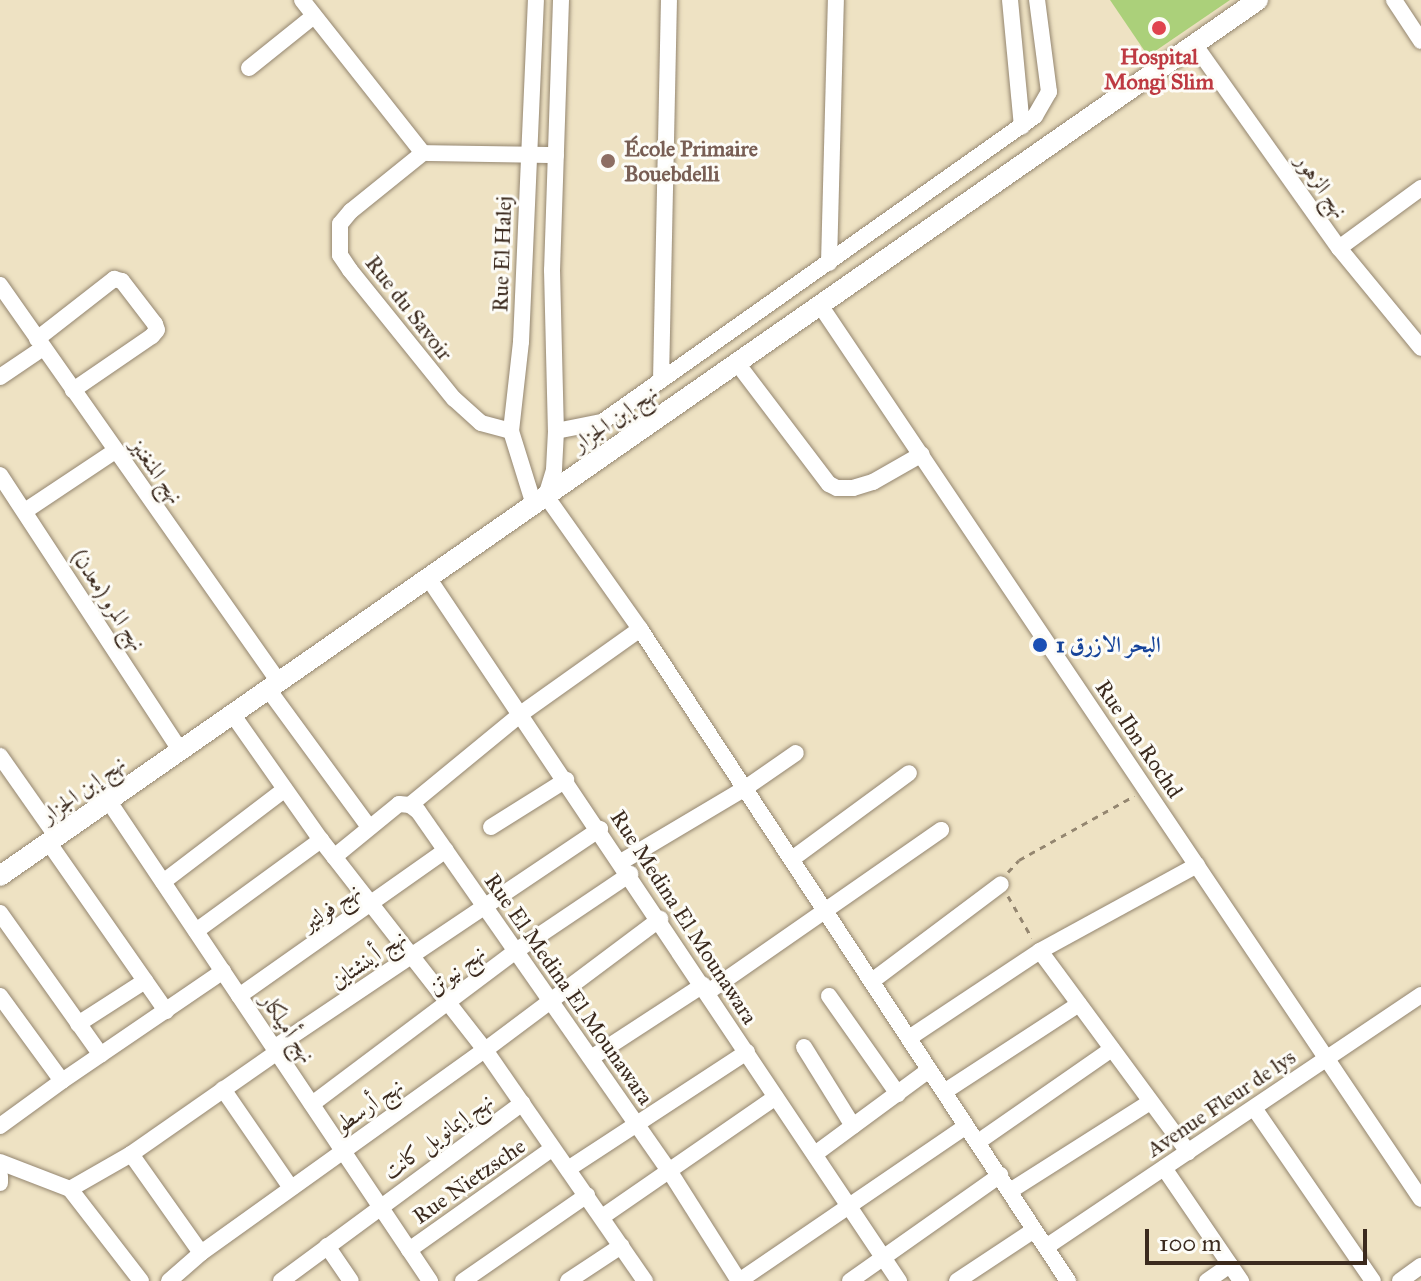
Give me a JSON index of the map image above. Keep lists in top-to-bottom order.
{
  "streets": {
    "street": [
      "نهج الزهور",
      "Rue El Halej",
      "Rue du Savoir",
      "نهج إبن الجزار",
      "نهج المنغنيز",
      "نهج المرو (معدن)",
      "Rue Ibn Rochd",
      "نهج فولتير",
      "Rue Medina El Mounawara",
      "نهج أينشتاين",
      "نهج نيوتن",
      "Rue El Medina El Mounawara",
      "نهج أميلكار",
      "Avenue Fleur de lys",
      "نهج أرسطو",
      "نهج إيمانويل كانت",
      "Rue Nietzsche"
    ]
  },
  "crossings": [
    ["نهج الزهور", "نهج إبن الجزار"],
    ["Rue El Halej", "Rue du Savoir"],
    ["Rue El Halej", "نهج إبن الجزار"],
    ["Rue El Halej", "نهج نيوتن"],
    ["Rue El Halej", "Avenue Fleur de lys"],
    ["نهج إبن الجزار", "نهج المنغنيز"],
    ["نهج إبن الجزار", "نهج المرو (معدن)"],
    ["نهج إبن الجزار", "Rue Ibn Rochd"],
    ["نهج إبن الجزار", "Rue Medina El Mounawara"],
    ["نهج إبن الجزار", "نهج أميلكار"],
    ["Rue Ibn Rochd", "Avenue Fleur de lys"],
    ["نهج فولتير", "Rue El Medina El Mounawara"],
    ["نهج فولتير", "نهج أميلكار"],
    ["Rue Medina El Mounawara", "نهج أينشتاين"],
    ["Rue Medina El Mounawara", "نهج نيوتن"],
    ["Rue Medina El Mounawara", "نهج أرسطو"],
    ["نهج أينشتاين", "Rue El Medina El Mounawara"],
    ["نهج أينشتاين", "نهج أميلكار"],
    ["نهج نيوتن", "Rue El Medina El Mounawara"],
    ["نهج نيوتن", "نهج أميلكار"],
    ["Rue El Medina El Mounawara", "نهج أرسطو"],
    ["نهج أميلكار", "نهج أرسطو"],
    ["نهج أميلكار", "نهج إيمانويل كانت"],
    ["نهج أميلكار", "Rue Nietzsche"]
  ],
  "places": ["Hospital Mongi Slim", "École Primaire Bouebdelli", "1 البحر الازرق"],
  "scale_bar": "100 m"
}
